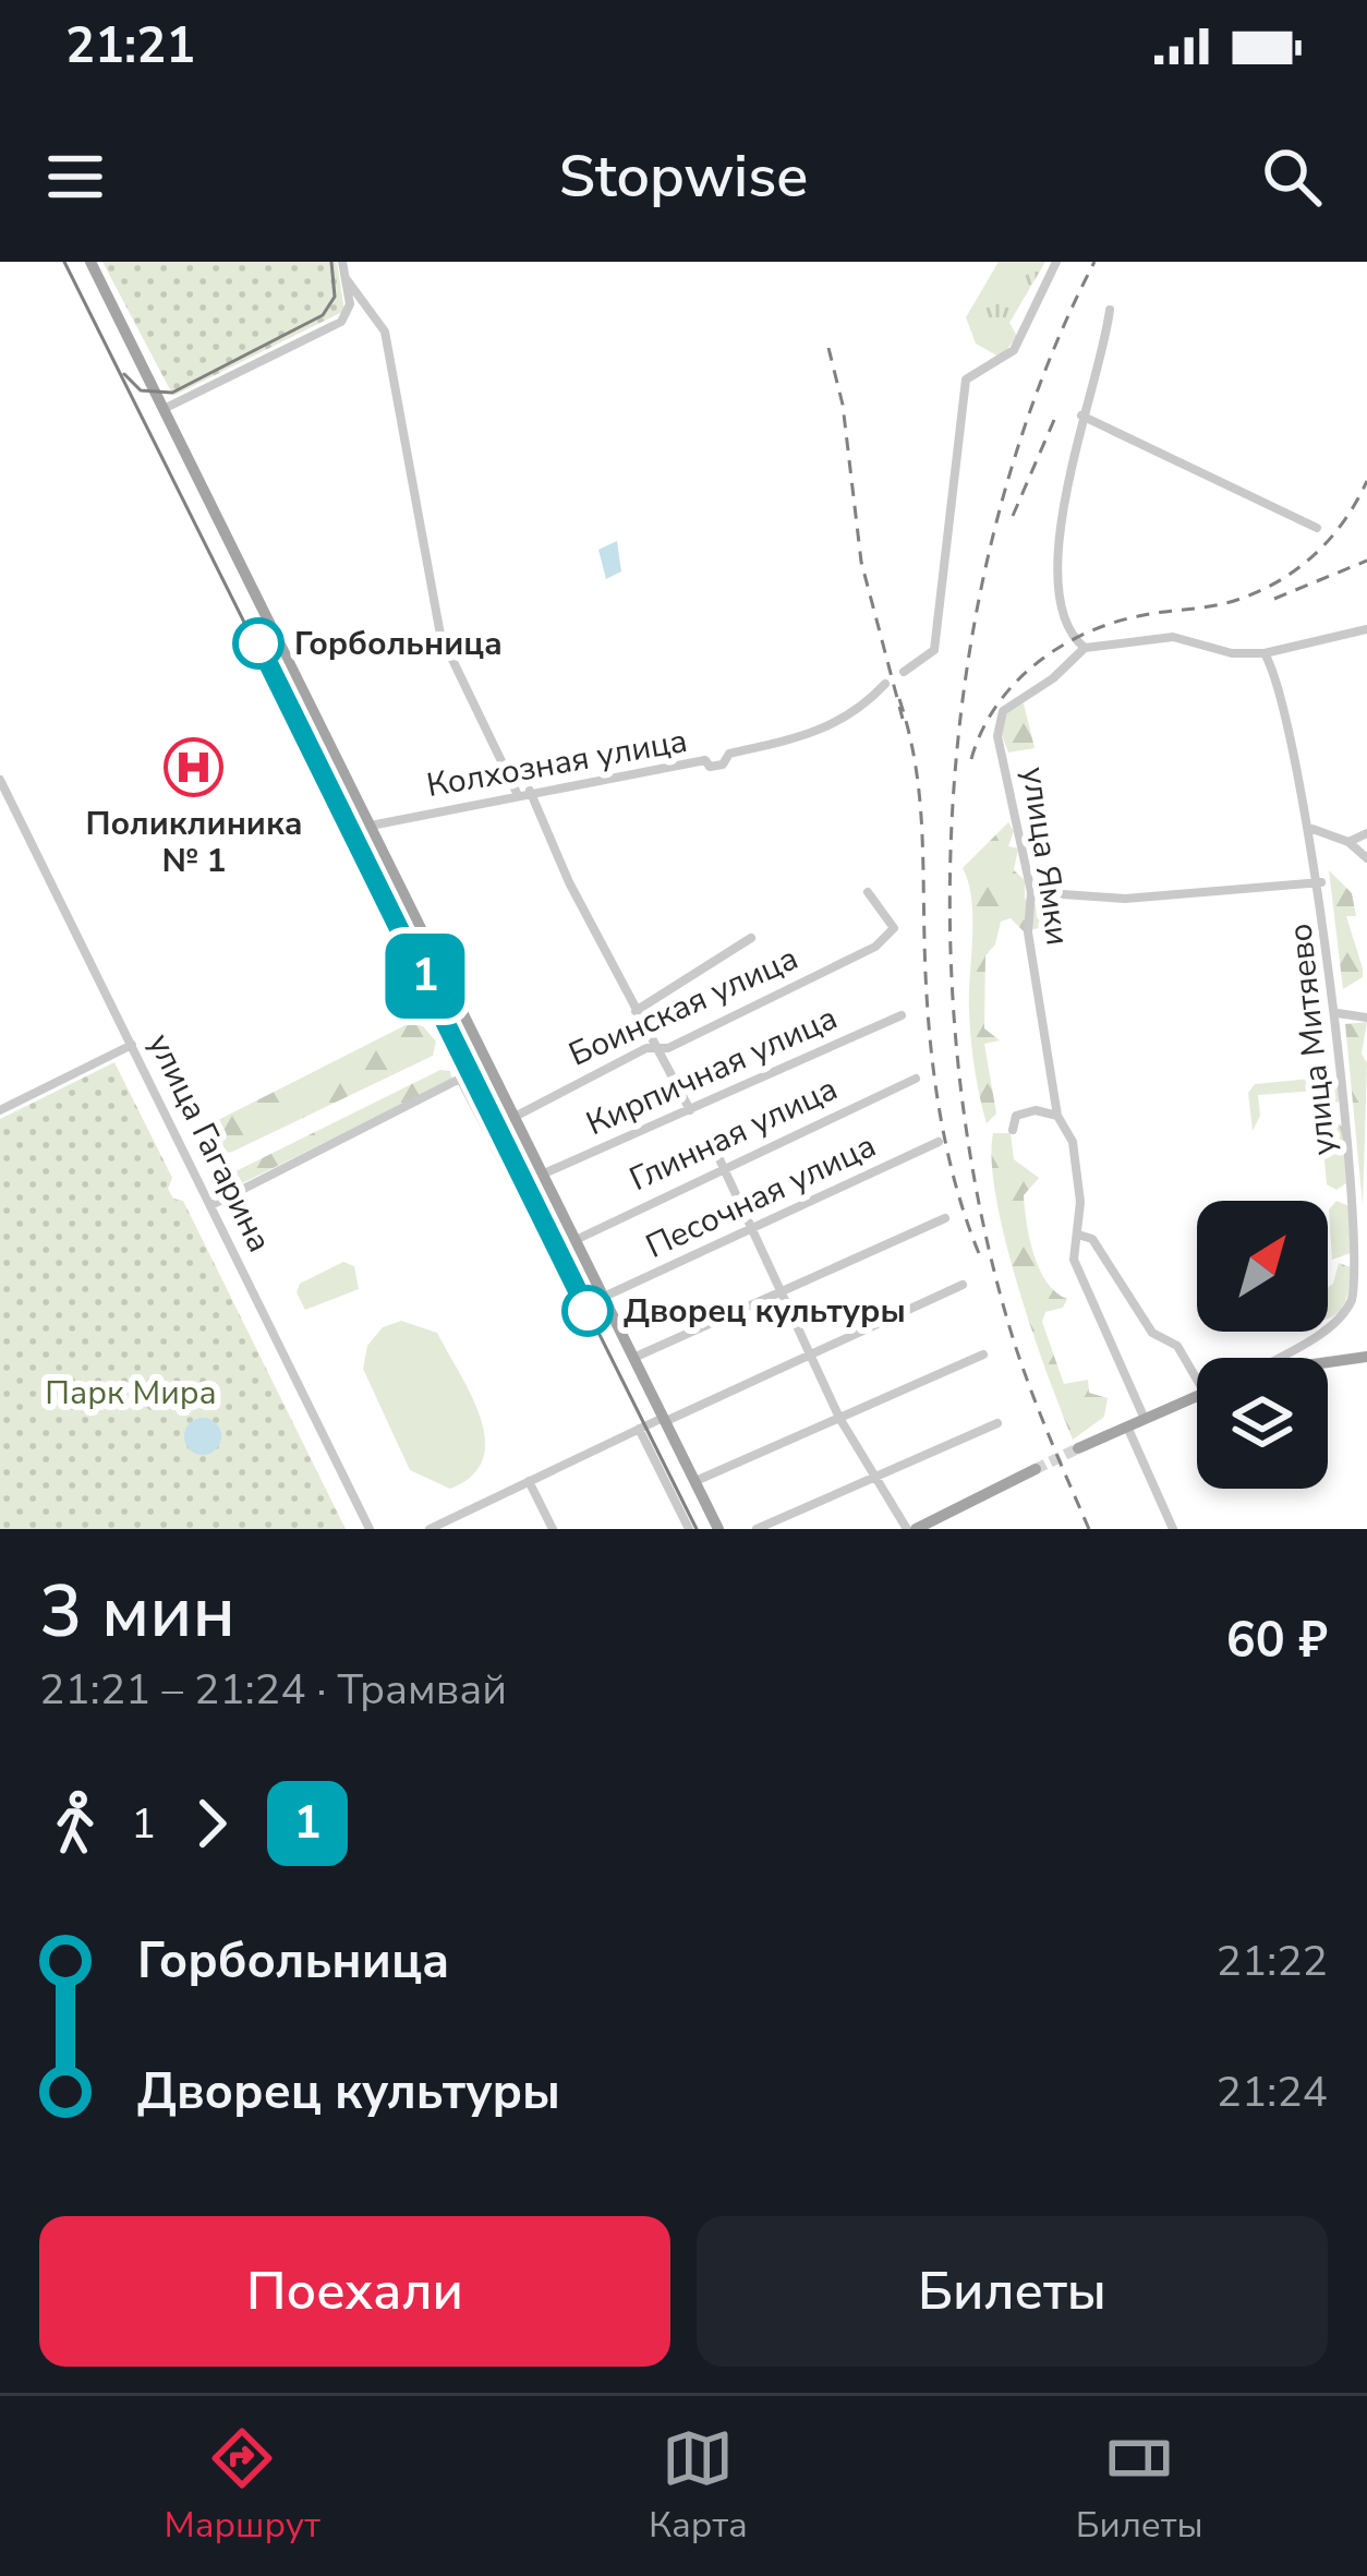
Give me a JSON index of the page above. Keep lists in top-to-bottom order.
{
  "streets": {
    "street": [
      "Колхозная улица",
      "улица Ямки",
      "Боинская улица",
      "улица Митяево",
      "Кирпичная улица",
      "Глинная улица",
      "улица Гагарина",
      "Песочная улица"
    ]
  },
  "parks": ["Парк Мира"],
  "places": {
    "other": ["Горбольница", "Дворец культуры"],
    "hospital": ["Поликлиника № 1"]
  },
  "lines": ["tram line 1"],
  "north": "top right",
  "page": {
    "status": "21:21",
    "header": "Stopwise",
    "on_map": "1",
    "heading": ["3 мин", "21:21 – 21:24 · Трамвай", "60 ₽"],
    "legs": ["1", "1"],
    "list": [
      {
        "name": "Горбольница",
        "value": "21:22"
      },
      {
        "name": "Дворец культуры",
        "value": "21:24"
      }
    ],
    "buttons": ["Поехали", "Билеты"],
    "tabs": ["Маршрут", "Карта", "Билеты"]
  }
}
